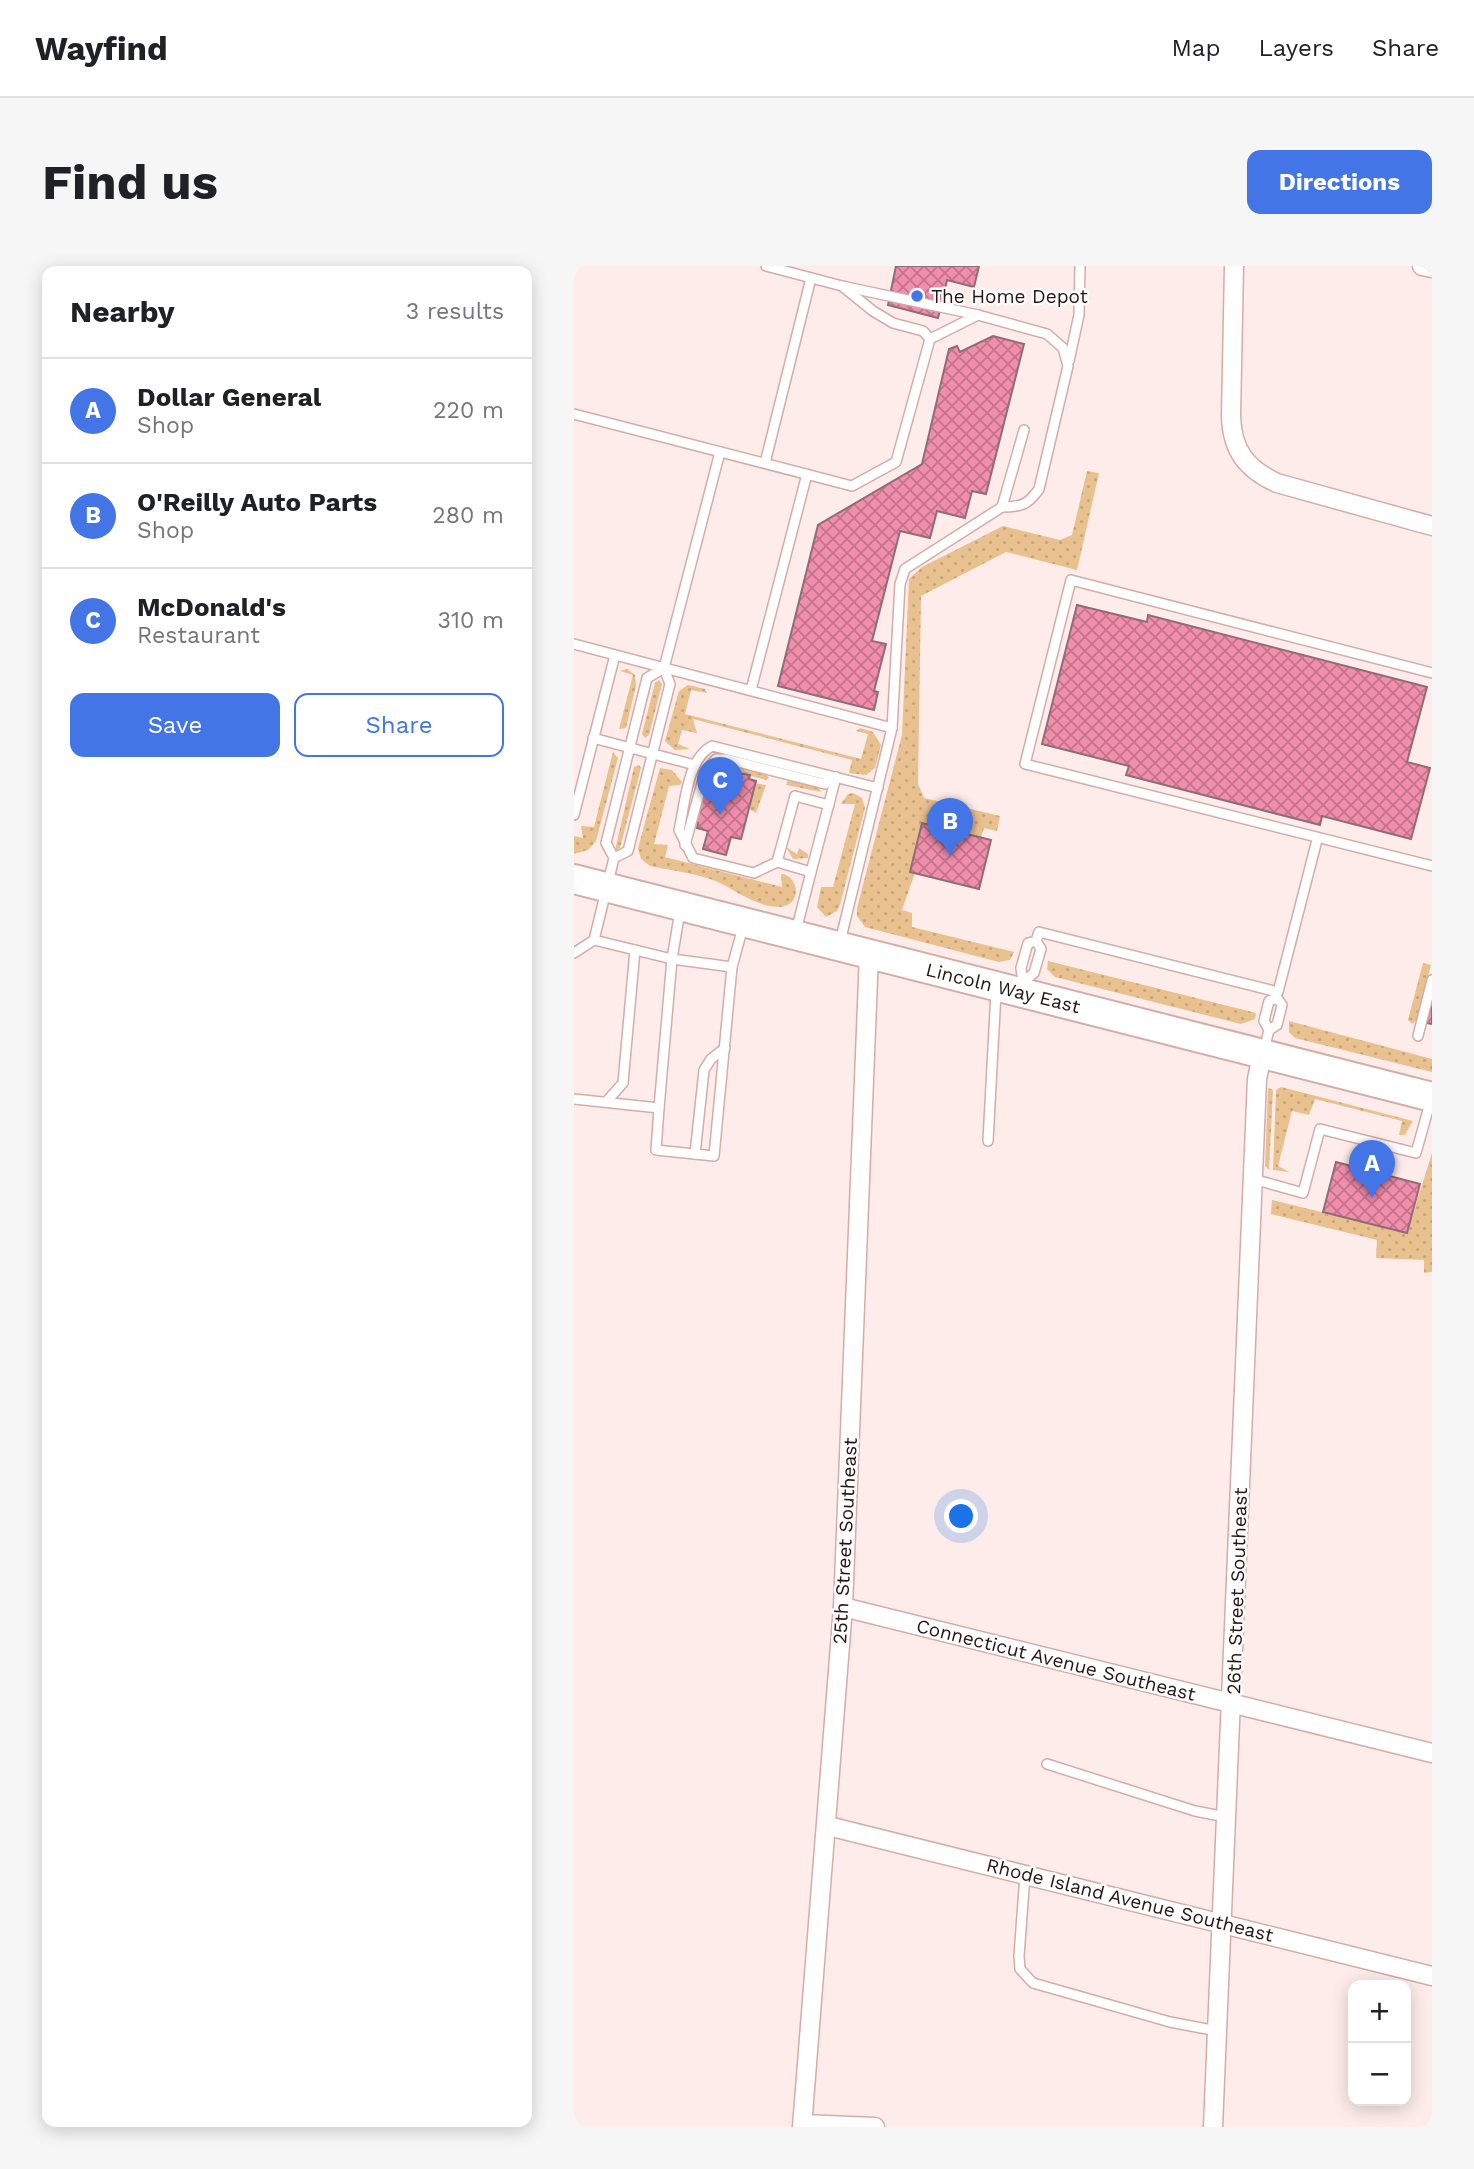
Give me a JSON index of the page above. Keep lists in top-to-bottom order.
{
  "streets": {
    "main road": ["Lincoln Way East"],
    "street": [
      "25th Street Southeast",
      "26th Street Southeast",
      "Connecticut Avenue Southeast",
      "Rhode Island Avenue Southeast"
    ]
  },
  "crossings": [
    ["Lincoln Way East", "25th Street Southeast"],
    ["Lincoln Way East", "26th Street Southeast"],
    ["25th Street Southeast", "Connecticut Avenue Southeast"],
    ["25th Street Southeast", "Rhode Island Avenue Southeast"],
    ["26th Street Southeast", "Connecticut Avenue Southeast"],
    ["26th Street Southeast", "Rhode Island Avenue Southeast"]
  ],
  "places": ["The Home Depot"],
  "page": {
    "header": "Wayfind",
    "nav": ["Map", "Layers", "Share"],
    "buttons": [
      "Directions",
      ["Save", "Share"]
    ],
    "title": "Find us",
    "heading": ["Nearby", "3 results"],
    "list": [
      {
        "mark": "A",
        "name": "Dollar General",
        "note": "Shop",
        "value": "220 m"
      },
      {
        "mark": "B",
        "name": "O'Reilly Auto Parts",
        "note": "Shop",
        "value": "280 m"
      },
      {
        "mark": "C",
        "name": "McDonald's",
        "note": "Restaurant",
        "value": "310 m"
      }
    ],
    "pins": ["C", "B", "A"],
    "map_buttons": ["+", "−"]
  }
}
